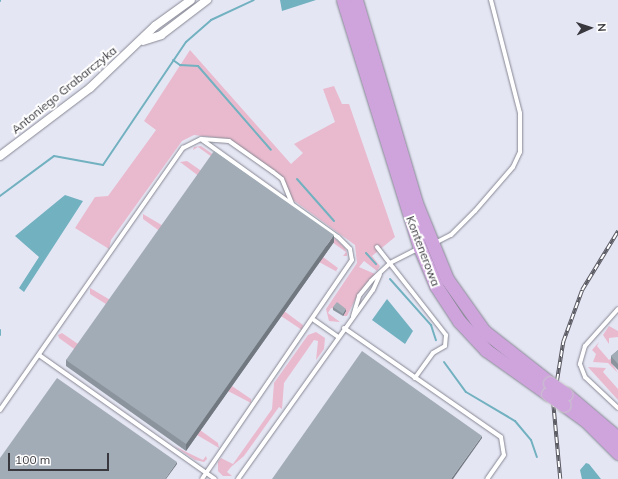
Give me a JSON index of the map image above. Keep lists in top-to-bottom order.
{
  "streets": {
    "main road": ["Kontenerowa"],
    "street": ["Antoniego Grabarczyka"]
  },
  "scale_bar": "100 m",
  "north": "right"
}
